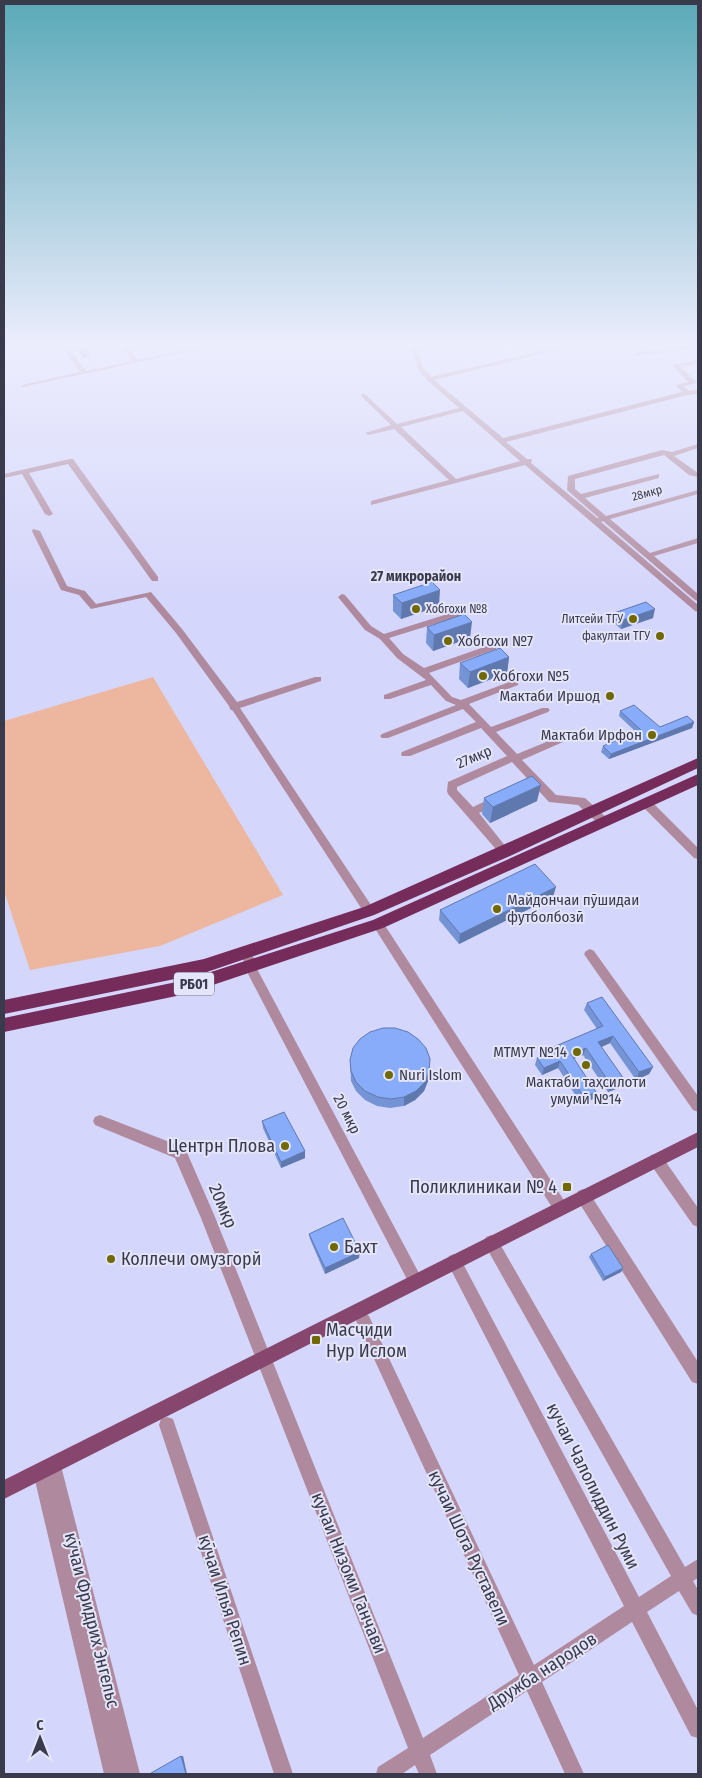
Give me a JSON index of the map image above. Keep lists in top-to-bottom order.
{
  "streets": {
    "highway": ["РБ01"],
    "street": [
      "28мкр",
      "27мкр",
      "20 мкр",
      "20мкр",
      "кучаи Чалолиддин Руми",
      "кучаи Шота Руставели",
      "кучаи Низоми Ганчави",
      "кӯчаи Илья Репин",
      "кӯчаи Фридрих Энгельс",
      "Дружба народов"
    ]
  },
  "crossings": [
    ["27мкр", "РБ01"],
    ["РБ01", "20 мкр"],
    ["20мкр", "кучаи Низоми Ганчави"],
    ["кучаи Чалолиддин Руми", "Дружба народов"],
    ["кучаи Шота Руставели", "Дружба народов"],
    ["кучаи Низоми Ганчави", "Дружба народов"]
  ],
  "districts": ["27 микрорайон"],
  "places": {
    "other": [
      "Хобгохи №8",
      "Литсейи ТГУ",
      "факултаи ТГУ",
      "Хобгохи №7",
      "Хобгохи №5",
      "Мактаби Иршод",
      "Мактаби Ирфон",
      "Майдончаи пӯшидаи футболбозӣ",
      "МТМУТ №14",
      "Мактаби таҳсилоти умумӣ №14",
      "Nuri Islom",
      "Центрн Плова",
      "Бахт",
      "Коллечи омузгорй"
    ],
    "transit": ["Поликлиникаи № 4", "Масҷиди Нур Ислом"]
  },
  "north": "top"
}
